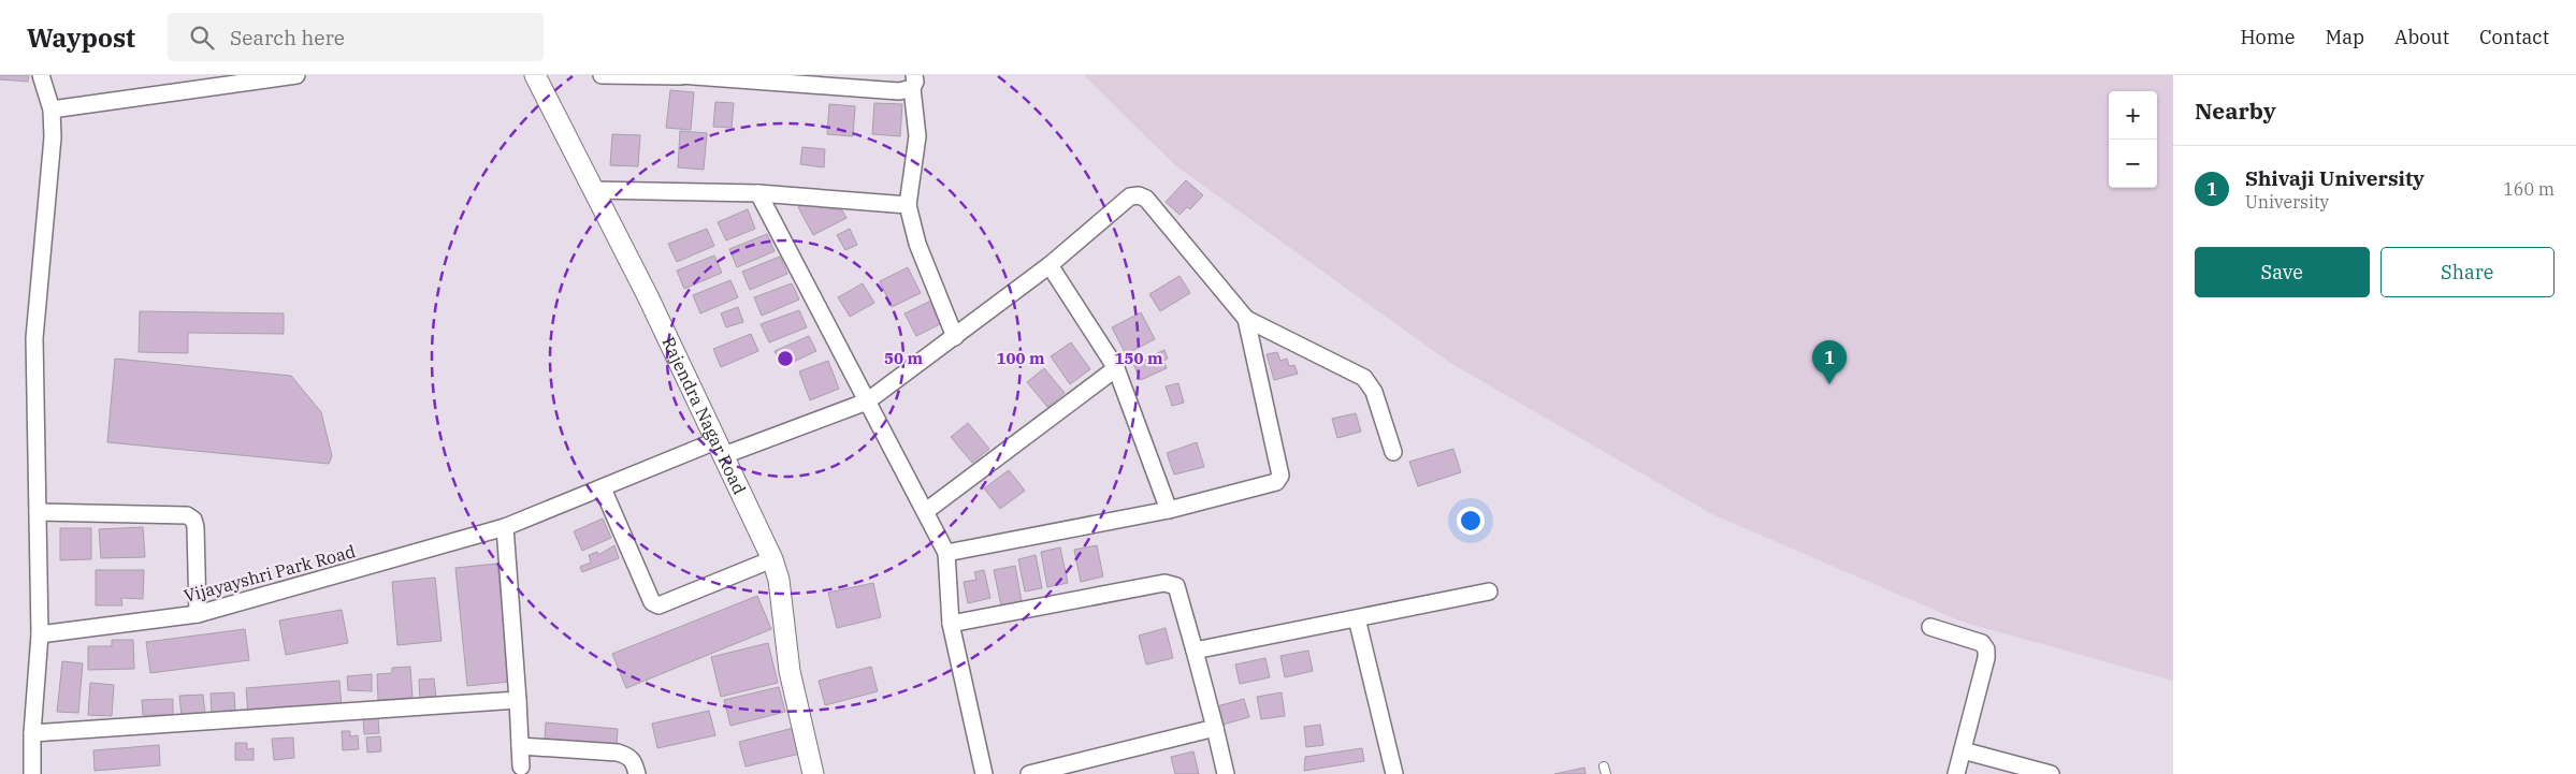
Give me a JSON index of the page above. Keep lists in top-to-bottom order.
{
  "streets": {
    "street": ["Rajendra Nagar Road", "Vijayayshri Park Road"]
  },
  "crossings": [
    ["Rajendra Nagar Road", "Vijayayshri Park Road"]
  ],
  "page": {
    "header": "Waypost",
    "search": "Search here",
    "nav": [
      "Home",
      "Map",
      "About",
      "Contact"
    ],
    "heading": "Nearby",
    "map_buttons": ["+", "−"],
    "list": [
      {
        "mark": "1",
        "name": "Shivaji University",
        "note": "University",
        "value": "160 m"
      }
    ],
    "buttons": ["Save", "Share"],
    "pins": "1"
  },
  "rings": ["50 m", "100 m", "150 m"]
}
